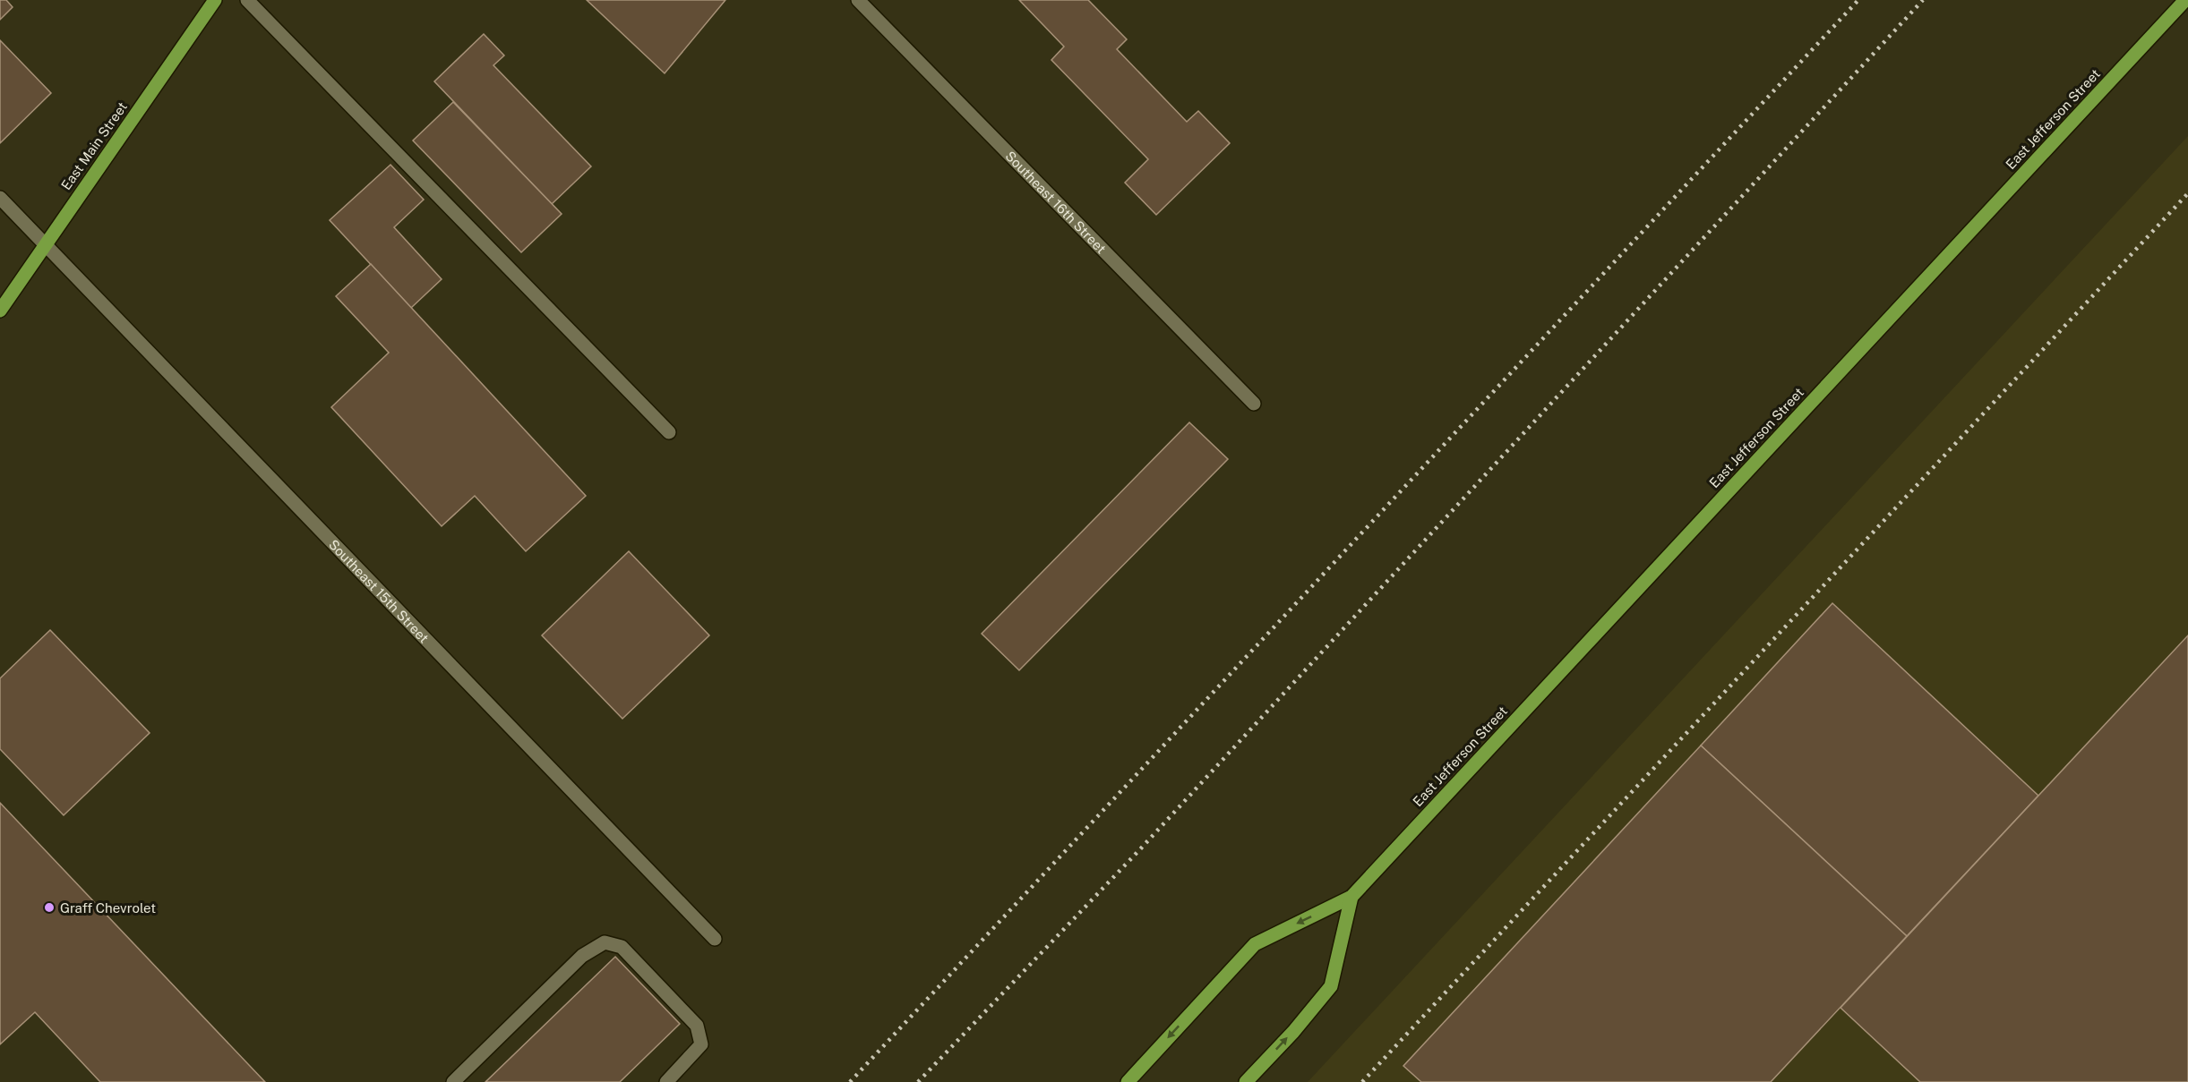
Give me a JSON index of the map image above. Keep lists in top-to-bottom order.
{
  "streets": {
    "main road": ["East Jefferson Street", "East Main Street"],
    "street": ["Southeast 16th Street", "Southeast 15th Street"]
  },
  "crossings": [
    ["East Main Street", "Southeast 15th Street"]
  ],
  "places": ["Graff Chevrolet"]
}
